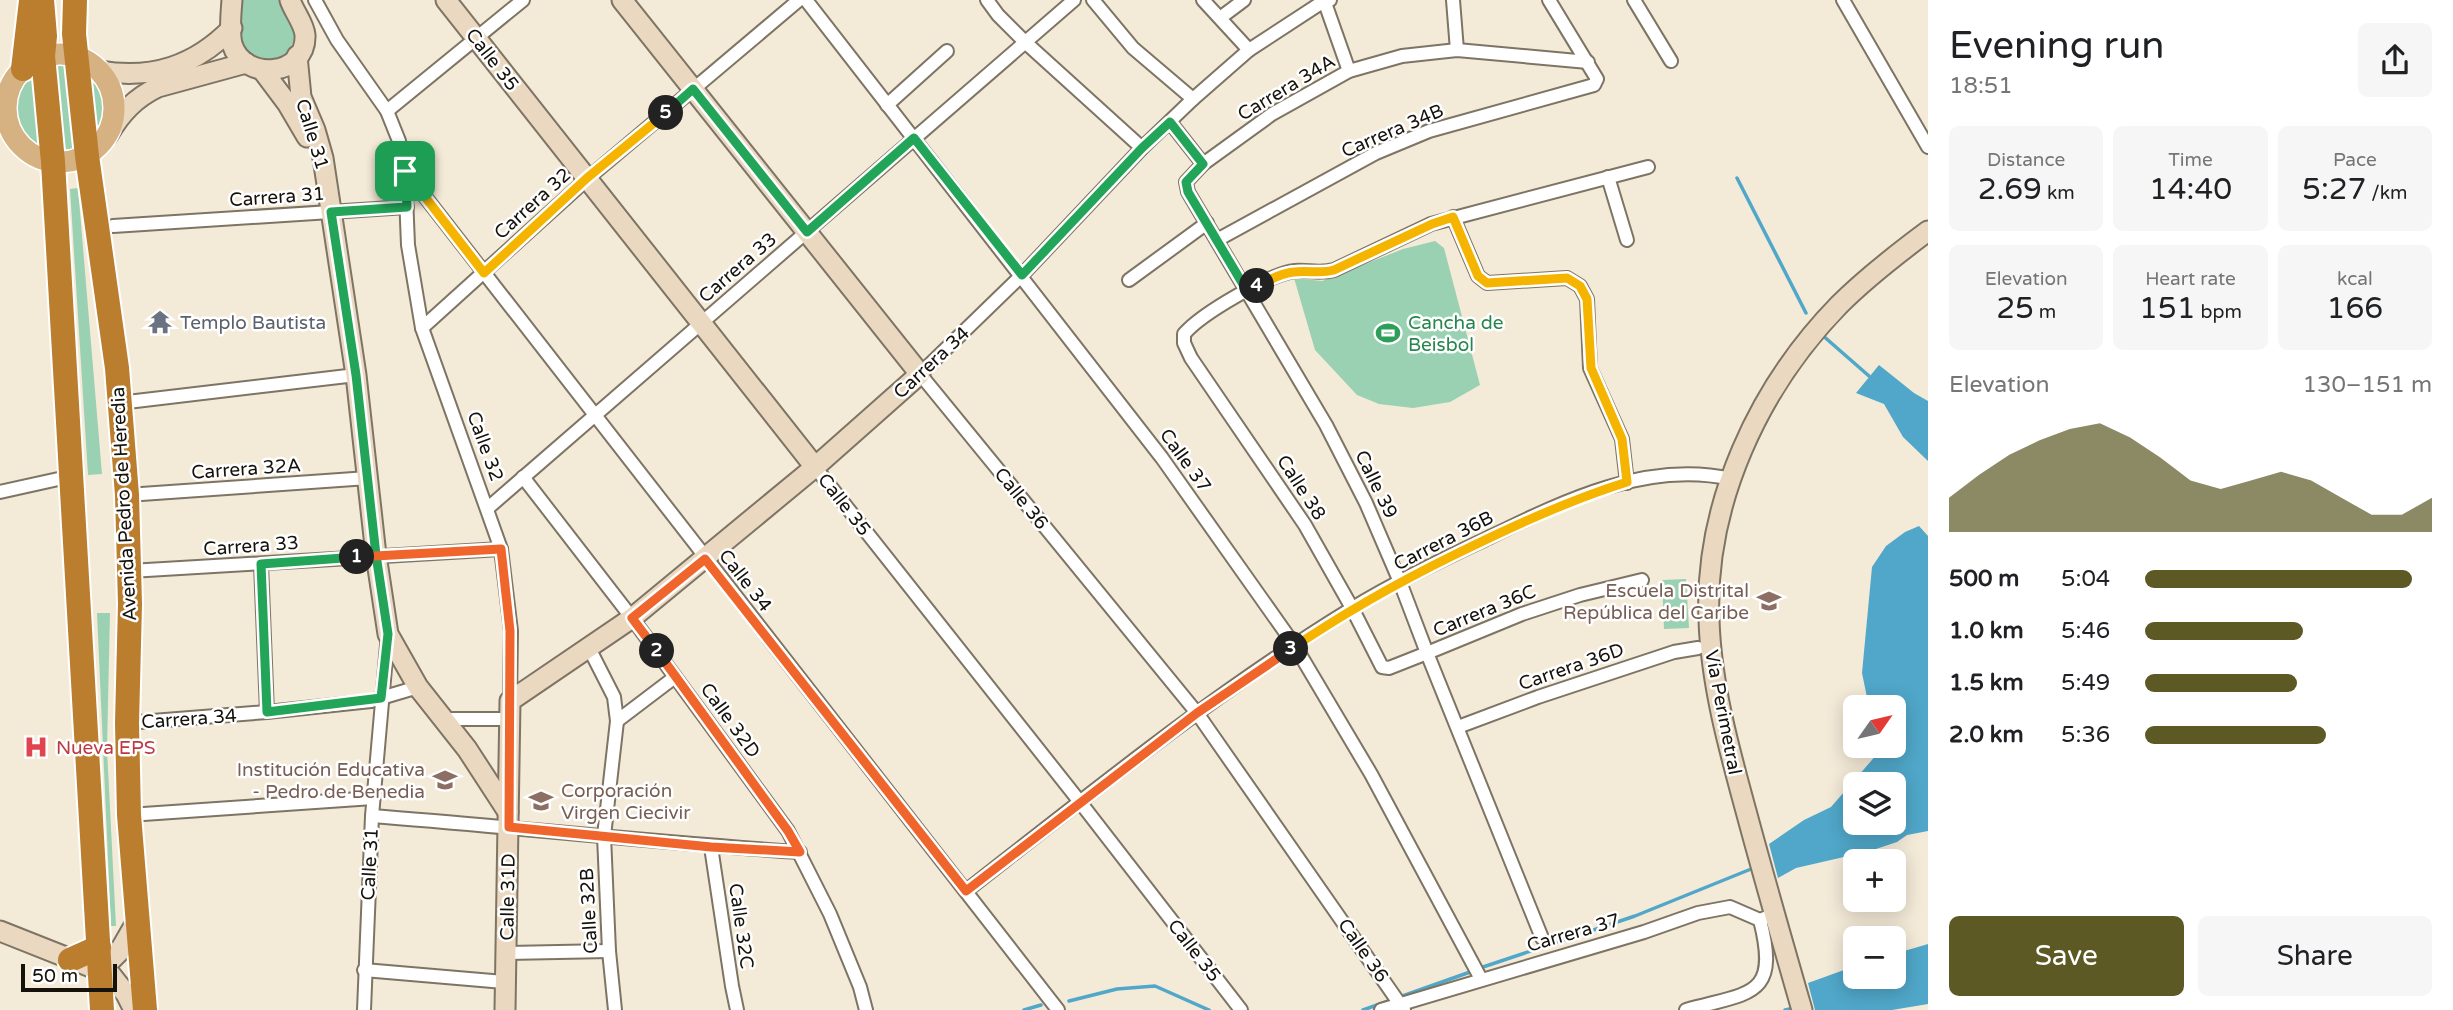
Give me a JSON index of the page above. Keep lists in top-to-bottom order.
{
  "streets": {
    "highway": ["Avenida Pedro de Heredia"],
    "street": [
      "Calle 35",
      "Carrera 34A",
      "Carrera 34B",
      "Calle 31",
      "Carrera 31",
      "Carrera 32",
      "Carrera 33",
      "Carrera 34",
      "Calle 32",
      "Calle 37",
      "Carrera 32A",
      "Calle 39",
      "Calle 38",
      "Calle 36",
      "Carrera 36B",
      "Calle 34",
      "Carrera 36C",
      "Carrera 36D",
      "Vía Perimetral",
      "Calle 32D",
      "Calle 31D",
      "Calle 32B",
      "Calle 32C",
      "Carrera 37"
    ]
  },
  "crossings": [
    ["Calle 35", "Carrera 32"],
    ["Calle 35", "Carrera 33"],
    ["Calle 35", "Carrera 34"],
    ["Calle 35", "Carrera 36B"],
    ["Carrera 34A", "Carrera 34B"],
    ["Carrera 34A", "Calle 39"],
    ["Carrera 34B", "Calle 39"],
    ["Calle 31", "Carrera 31"],
    ["Calle 31", "Carrera 33"],
    ["Calle 31", "Carrera 34"],
    ["Calle 31", "Carrera 32A"],
    ["Calle 31", "Calle 31D"],
    ["Carrera 31", "Calle 32"],
    ["Carrera 32", "Calle 32"],
    ["Carrera 32", "Calle 36"],
    ["Carrera 32", "Calle 34"],
    ["Carrera 33", "Calle 32"],
    ["Carrera 33", "Calle 37"],
    ["Carrera 33", "Calle 36"],
    ["Carrera 33", "Avenida Pedro de Heredia"],
    ["Carrera 33", "Calle 34"],
    ["Carrera 33", "Calle 32D"],
    ["Carrera 34", "Calle 32"],
    ["Carrera 34", "Calle 37"],
    ["Carrera 34", "Calle 36"],
    ["Carrera 34", "Avenida Pedro de Heredia"],
    ["Carrera 34", "Calle 34"],
    ["Carrera 34", "Calle 32D"],
    ["Carrera 34", "Calle 31D"],
    ["Carrera 34", "Calle 32B"],
    ["Calle 32", "Calle 31D"],
    ["Calle 37", "Carrera 36B"],
    ["Calle 37", "Carrera 37"],
    ["Carrera 32A", "Avenida Pedro de Heredia"],
    ["Calle 39", "Calle 38"],
    ["Calle 39", "Carrera 36B"],
    ["Calle 39", "Carrera 36C"],
    ["Calle 39", "Carrera 36D"],
    ["Calle 38", "Carrera 36B"],
    ["Calle 38", "Carrera 36C"],
    ["Calle 36", "Carrera 36B"],
    ["Calle 36", "Carrera 37"],
    ["Carrera 36B", "Calle 34"],
    ["Carrera 36B", "Vía Perimetral"],
    ["Vía Perimetral", "Carrera 37"]
  ],
  "places": {
    "temple": ["Templo Bautista"],
    "sports": ["Cancha de Beisbol"],
    "school or university": ["Escuela Distrital República del Caribe", "Institución Educativa - Pedro de Benedia", "Corporación Virgen Ciecivir"],
    "hospital": ["Nueva EPS"]
  },
  "scale_bar": "50 m",
  "north": "top right",
  "page": {
    "heading": ["Evening run", "18:51"],
    "pins": [
      "5",
      "4",
      "1",
      "3",
      "2"
    ],
    "stats": [
      ["Distance", "2.69 km"],
      ["Time", "14:40"],
      ["Pace", "5:27 /km"],
      ["Elevation", "25 m"],
      ["Heart rate", "151 bpm"],
      ["kcal", "166"]
    ],
    "chart": ["Elevation", "130–151 m"],
    "list": [
      {
        "name": "500 m",
        "note": "5:04"
      },
      {
        "name": "1.0 km",
        "note": "5:46"
      },
      {
        "name": "1.5 km",
        "note": "5:49"
      },
      {
        "name": "2.0 km",
        "note": "5:36"
      }
    ],
    "map_buttons": ["+", "−"],
    "buttons": ["Save", "Share"],
    "scale": "50 m"
  }
}
